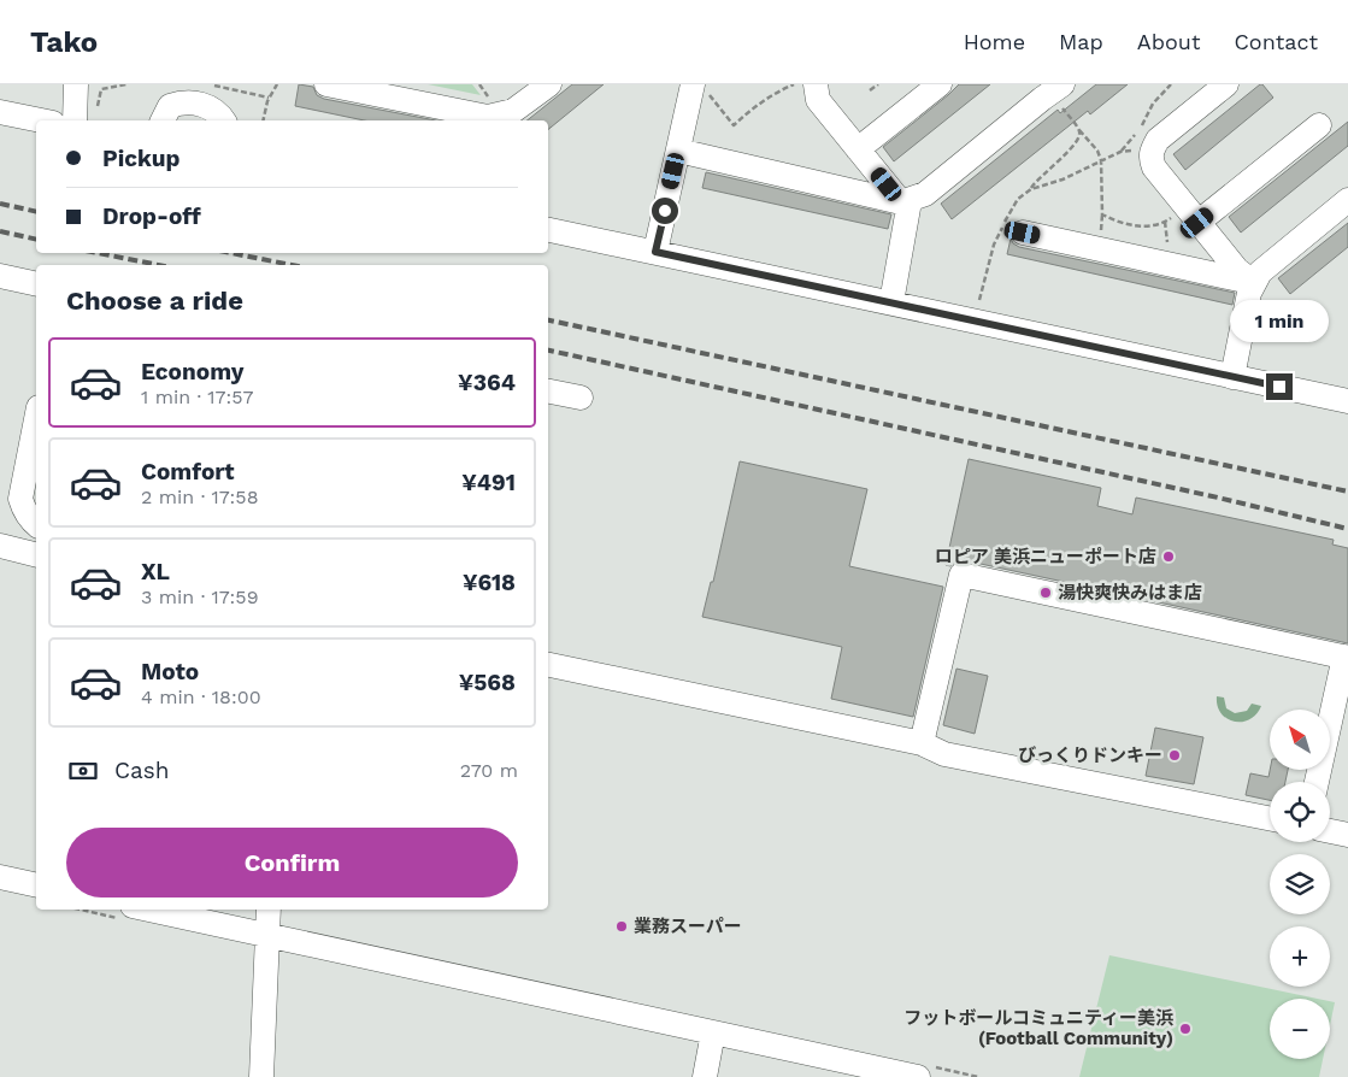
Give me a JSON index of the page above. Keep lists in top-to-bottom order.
{
  "places": [
    "ロピア 美浜ニューポート店",
    "湯快爽快みはま店",
    "びっくりドンキー",
    "業務スーパー",
    "フットボールコミュニティー美浜 (Football Community)"
  ],
  "north": "top left",
  "page": {
    "header": "Tako",
    "nav": [
      "Home",
      "Map",
      "About",
      "Contact"
    ],
    "banner": ["Pickup", "Drop-off"],
    "heading": "Choose a ride",
    "bubble": "1 min",
    "list": [
      {
        "name": "Economy",
        "note": "1 min · 17:57",
        "value": "¥364"
      },
      {
        "name": "Comfort",
        "note": "2 min · 17:58",
        "value": "¥491"
      },
      {
        "name": "XL",
        "note": "3 min · 17:59",
        "value": "¥618"
      },
      {
        "name": "Moto",
        "note": "4 min · 18:00",
        "value": "¥568"
      }
    ],
    "map_buttons": ["+", "−"],
    "pay": ["Cash", "270 m"],
    "buttons": "Confirm"
  }
}
